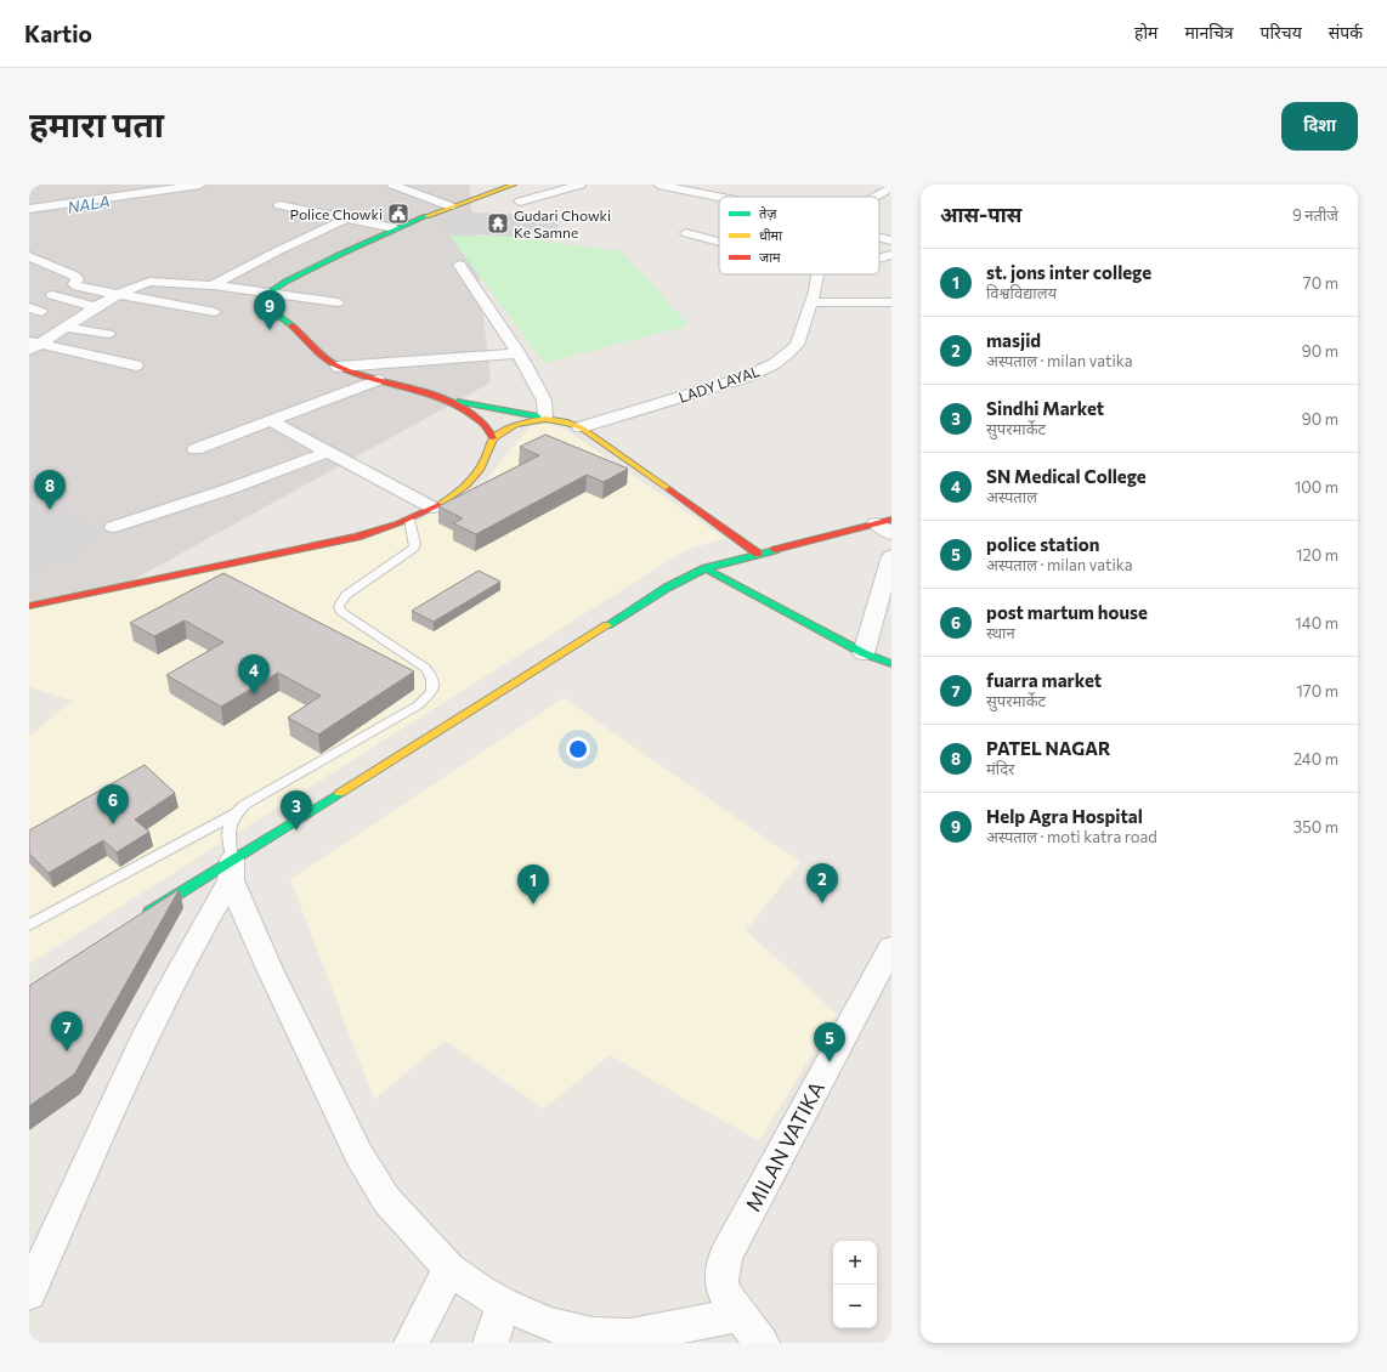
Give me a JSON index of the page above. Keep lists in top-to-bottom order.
{
  "streets": {
    "street": ["LADY LAYAL", "MILAN VATIKA"]
  },
  "water": ["NALA"],
  "places": {
    "public building": ["Police Chowki"],
    "temple": ["Gudari Chowki Ke Samne"]
  },
  "legend": ["तेज़", "धीमा", "जाम"],
  "page": {
    "header": "Kartio",
    "nav": [
      "होम",
      "मानचित्र",
      "परिचय",
      "संपर्क"
    ],
    "buttons": "दिशा",
    "title": "हमारा पता",
    "heading": ["आस-पास", "9 नतीजे"],
    "list": [
      {
        "mark": "1",
        "name": "st. jons inter college",
        "note": "विश्वविद्यालय",
        "value": "70 m"
      },
      {
        "mark": "2",
        "name": "masjid",
        "note": "अस्पताल · milan vatika",
        "value": "90 m"
      },
      {
        "mark": "3",
        "name": "Sindhi Market",
        "note": "सुपरमार्केट",
        "value": "90 m"
      },
      {
        "mark": "4",
        "name": "SN Medical College",
        "note": "अस्पताल",
        "value": "100 m"
      },
      {
        "mark": "5",
        "name": "police station",
        "note": "अस्पताल · milan vatika",
        "value": "120 m"
      },
      {
        "mark": "6",
        "name": "post martum house",
        "note": "स्थान",
        "value": "140 m"
      },
      {
        "mark": "7",
        "name": "fuarra market",
        "note": "सुपरमार्केट",
        "value": "170 m"
      },
      {
        "mark": "8",
        "name": "PATEL NAGAR",
        "note": "मंदिर",
        "value": "240 m"
      },
      {
        "mark": "9",
        "name": "Help Agra Hospital",
        "note": "अस्पताल · moti katra road",
        "value": "350 m"
      }
    ],
    "pins": [
      "9",
      "8",
      "4",
      "6",
      "3",
      "2",
      "1",
      "7",
      "5"
    ],
    "map_buttons": ["+", "−"]
  }
}
